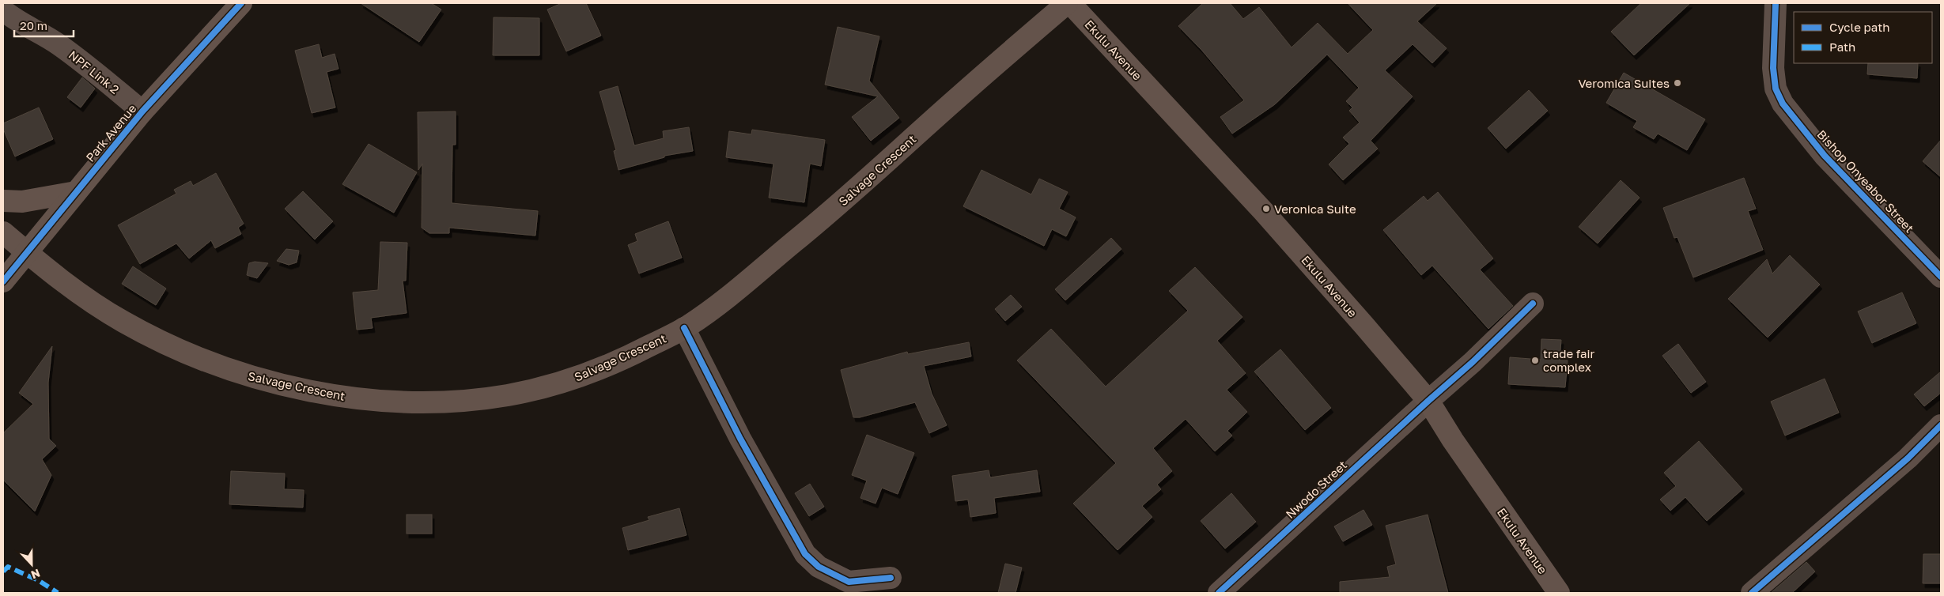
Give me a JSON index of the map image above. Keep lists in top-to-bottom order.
{
  "streets": {
    "main road": ["Ekulu Avenue", "Park Avenue", "Salvage Crescent"],
    "street": ["NPF Link 2", "Bishop Onyeabor Street", "Nwodo Street"]
  },
  "crossings": [
    ["Ekulu Avenue", "Salvage Crescent"],
    ["Ekulu Avenue", "Nwodo Street"],
    ["NPF Link 2", "Park Avenue"],
    ["Park Avenue", "Salvage Crescent"]
  ],
  "places": ["Veromica Suites", "Veronica Suite", "trade fair complex"],
  "legend": ["Cycle path", "Path"],
  "scale_bar": "20 m",
  "north": "bottom"
}
